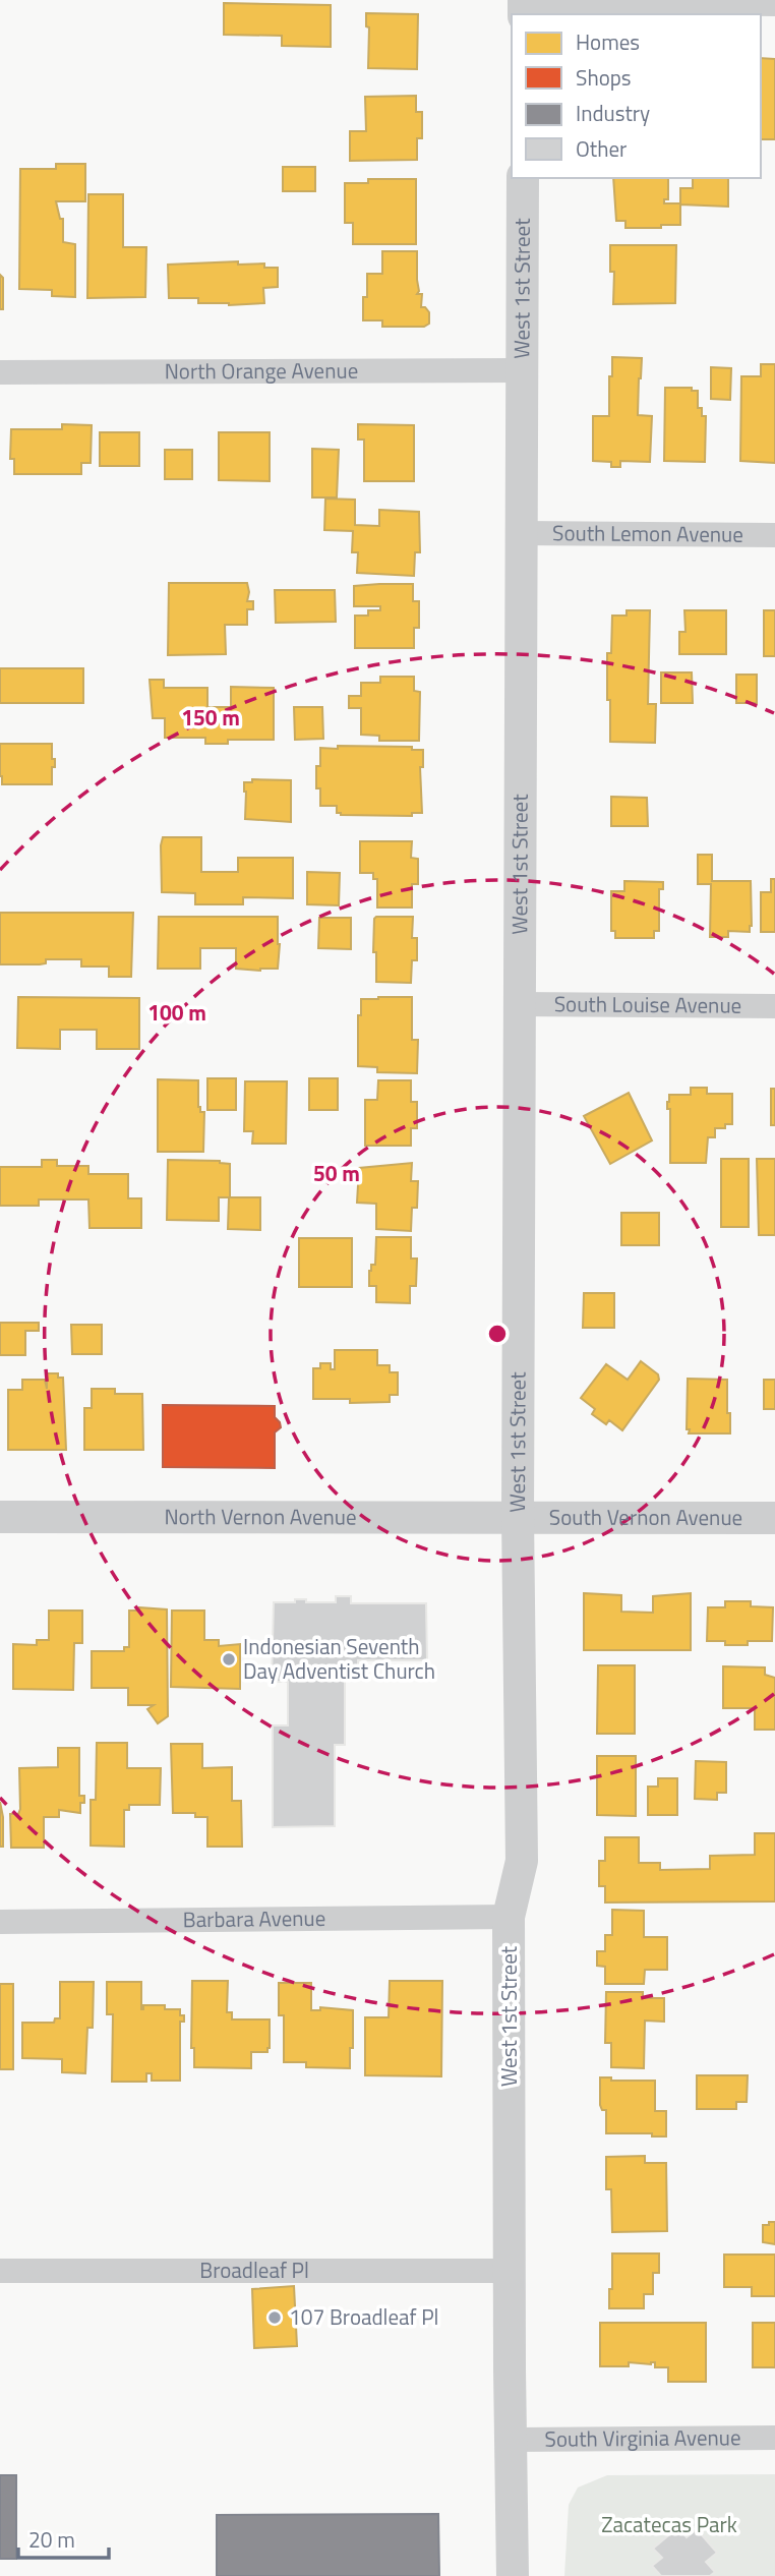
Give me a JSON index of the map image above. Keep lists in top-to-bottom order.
{
  "streets": {
    "street": [
      "West 1st Street",
      "North Orange Avenue",
      "South Lemon Avenue",
      "South Louise Avenue",
      "North Vernon Avenue",
      "South Vernon Avenue",
      "Barbara Avenue",
      "Broadleaf Pl",
      "South Virginia Avenue"
    ]
  },
  "crossings": [
    ["West 1st Street", "North Orange Avenue"],
    ["West 1st Street", "South Lemon Avenue"],
    ["West 1st Street", "South Louise Avenue"],
    ["West 1st Street", "North Vernon Avenue"],
    ["West 1st Street", "South Vernon Avenue"],
    ["West 1st Street", "Barbara Avenue"],
    ["West 1st Street", "Broadleaf Pl"],
    ["West 1st Street", "South Virginia Avenue"],
    ["North Vernon Avenue", "South Vernon Avenue"]
  ],
  "parks": ["Zacatecas Park"],
  "places": ["Indonesian Seventh Day Adventist Church", "107 Broadleaf Pl"],
  "legend": [
    "Homes",
    "Shops",
    "Industry",
    "Other"
  ],
  "scale_bar": "20 m",
  "rings": ["150 m", "100 m", "50 m"]
}
